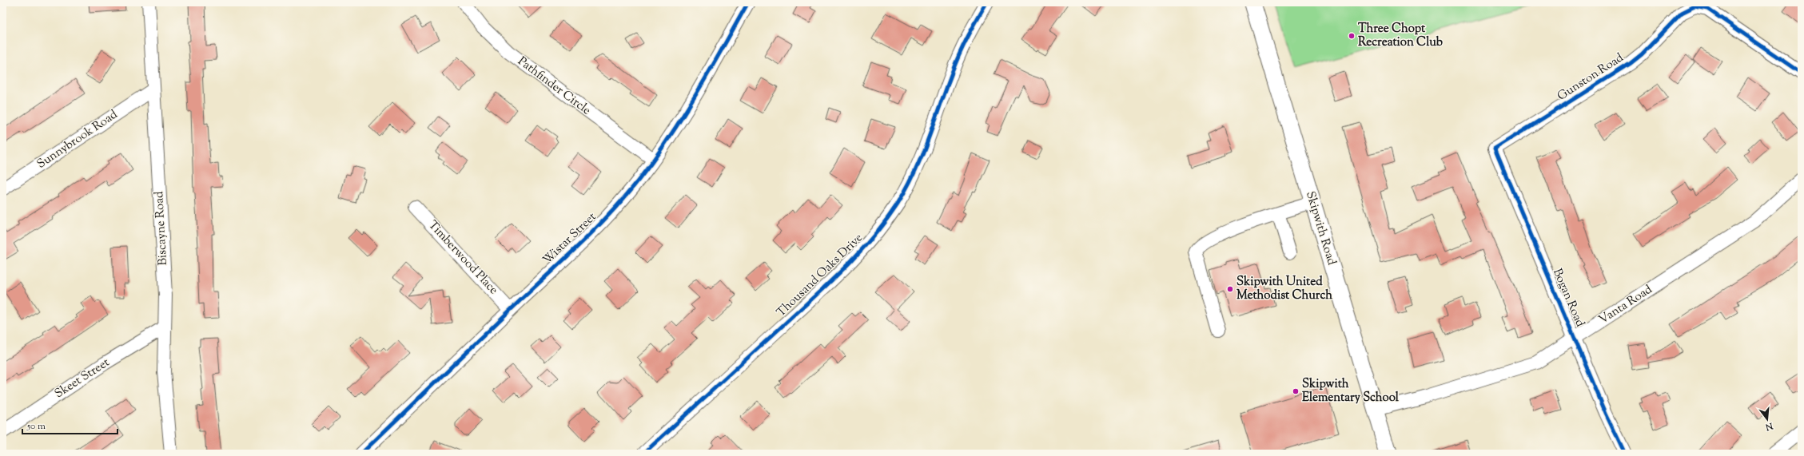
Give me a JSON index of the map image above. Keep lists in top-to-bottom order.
{
  "streets": {
    "main road": ["Skipwith Road"],
    "street": [
      "Gunston Road",
      "Pathfinder Circle",
      "Sunnybrook Road",
      "Biscayne Road",
      "Wistar Street",
      "Timberwood Place",
      "Thousand Oaks Drive",
      "Bogan Road",
      "Vanta Road",
      "Skeet Street"
    ]
  },
  "crossings": [
    ["Gunston Road", "Bogan Road"],
    ["Pathfinder Circle", "Wistar Street"],
    ["Sunnybrook Road", "Biscayne Road"],
    ["Biscayne Road", "Skeet Street"],
    ["Skipwith Road", "Vanta Road"],
    ["Wistar Street", "Timberwood Place"],
    ["Bogan Road", "Vanta Road"]
  ],
  "places": ["Three Chopt Recreation Club", "Skipwith United Methodist Church", "Skipwith Elementary School"],
  "scale_bar": "50 m",
  "north": "bottom"
}
